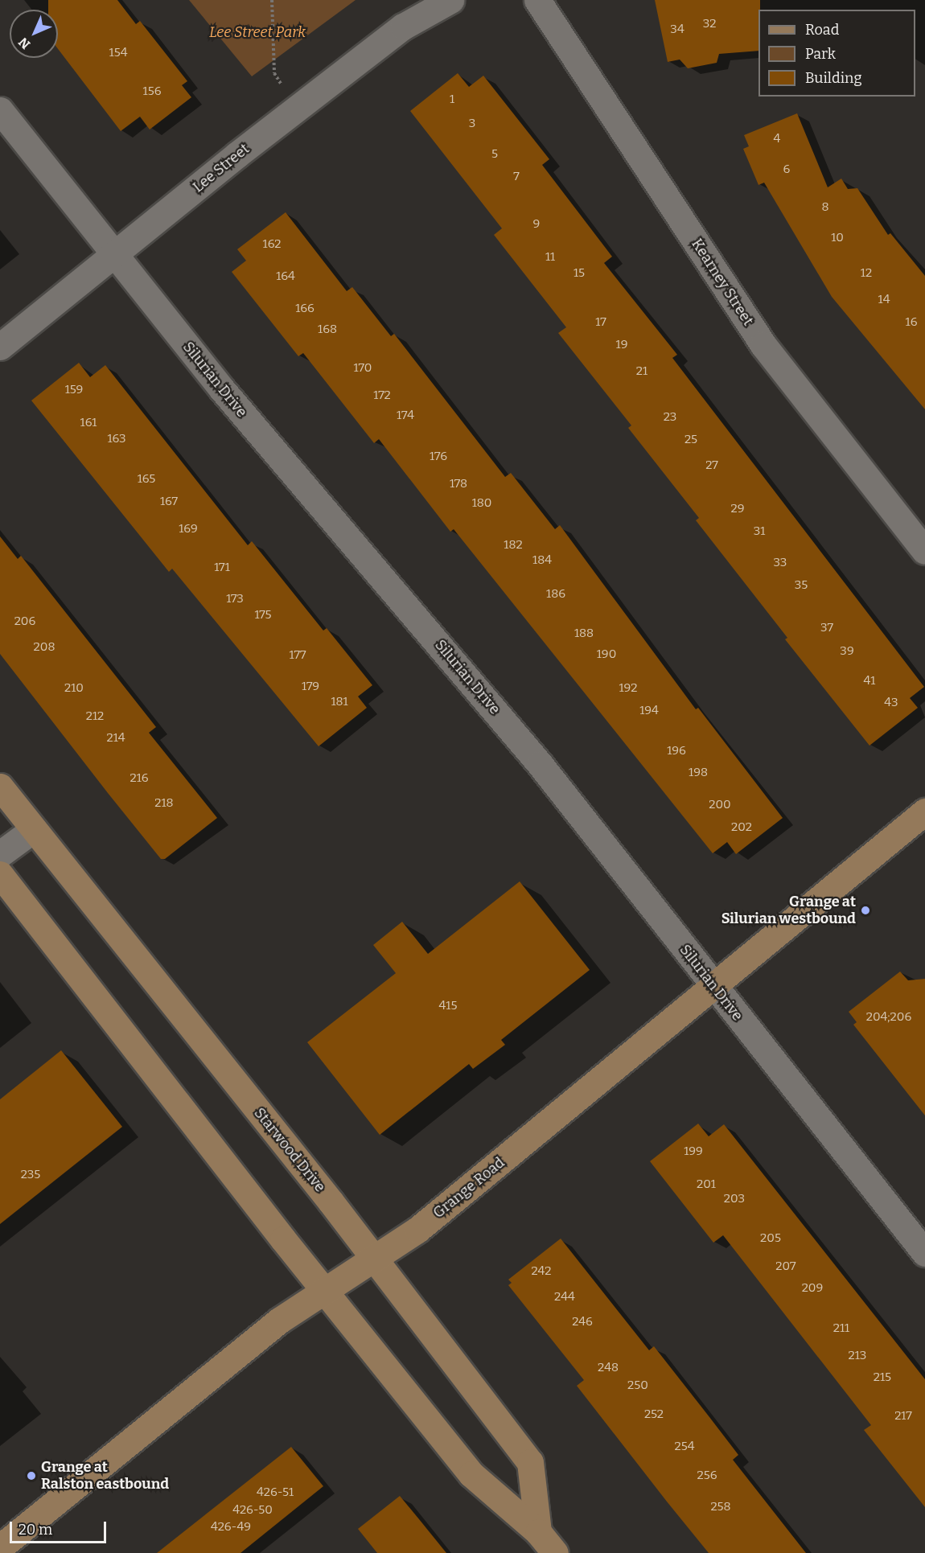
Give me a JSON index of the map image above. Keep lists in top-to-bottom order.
{
  "streets": {
    "street": [
      "Lee Street",
      "Kearney Street",
      "Silurian Drive",
      "Starwood Drive",
      "Grange Road"
    ]
  },
  "crossings": [
    ["Lee Street", "Silurian Drive"],
    ["Silurian Drive", "Grange Road"],
    ["Starwood Drive", "Grange Road"]
  ],
  "parks": ["Lee Street Park"],
  "places": ["Grange at Silurian westbound", "Grange at Ralston eastbound"],
  "house_numbers": [
    "32",
    "34",
    "154",
    "156",
    "1",
    "3",
    "4",
    "5",
    "6",
    "7",
    "8",
    "9",
    "10",
    "162",
    "11",
    "15",
    "12",
    "164",
    "14",
    "166",
    "17",
    "16",
    "168",
    "19",
    "170",
    "21",
    "159",
    "172",
    "174",
    "23",
    "161",
    "163",
    "25",
    "176",
    "27",
    "165",
    "178",
    "167",
    "180",
    "29",
    "169",
    "31",
    "182",
    "184",
    "33",
    "171",
    "35",
    "186",
    "173",
    "175",
    "206",
    "37",
    "188",
    "208",
    "39",
    "190",
    "177",
    "41",
    "179",
    "210",
    "192",
    "181",
    "43",
    "194",
    "212",
    "214",
    "196",
    "198",
    "216",
    "218",
    "200",
    "202",
    "415",
    "204;206",
    "199",
    "235",
    "201",
    "203",
    "205",
    "207",
    "242",
    "209",
    "244",
    "246",
    "211",
    "213",
    "248",
    "215",
    "250",
    "252",
    "217",
    "254",
    "256",
    "426-51",
    "258",
    "426-50",
    "426-49"
  ],
  "legend": ["Road", "Park", "Building"],
  "scale_bar": "20 m",
  "north": "bottom left"
}
